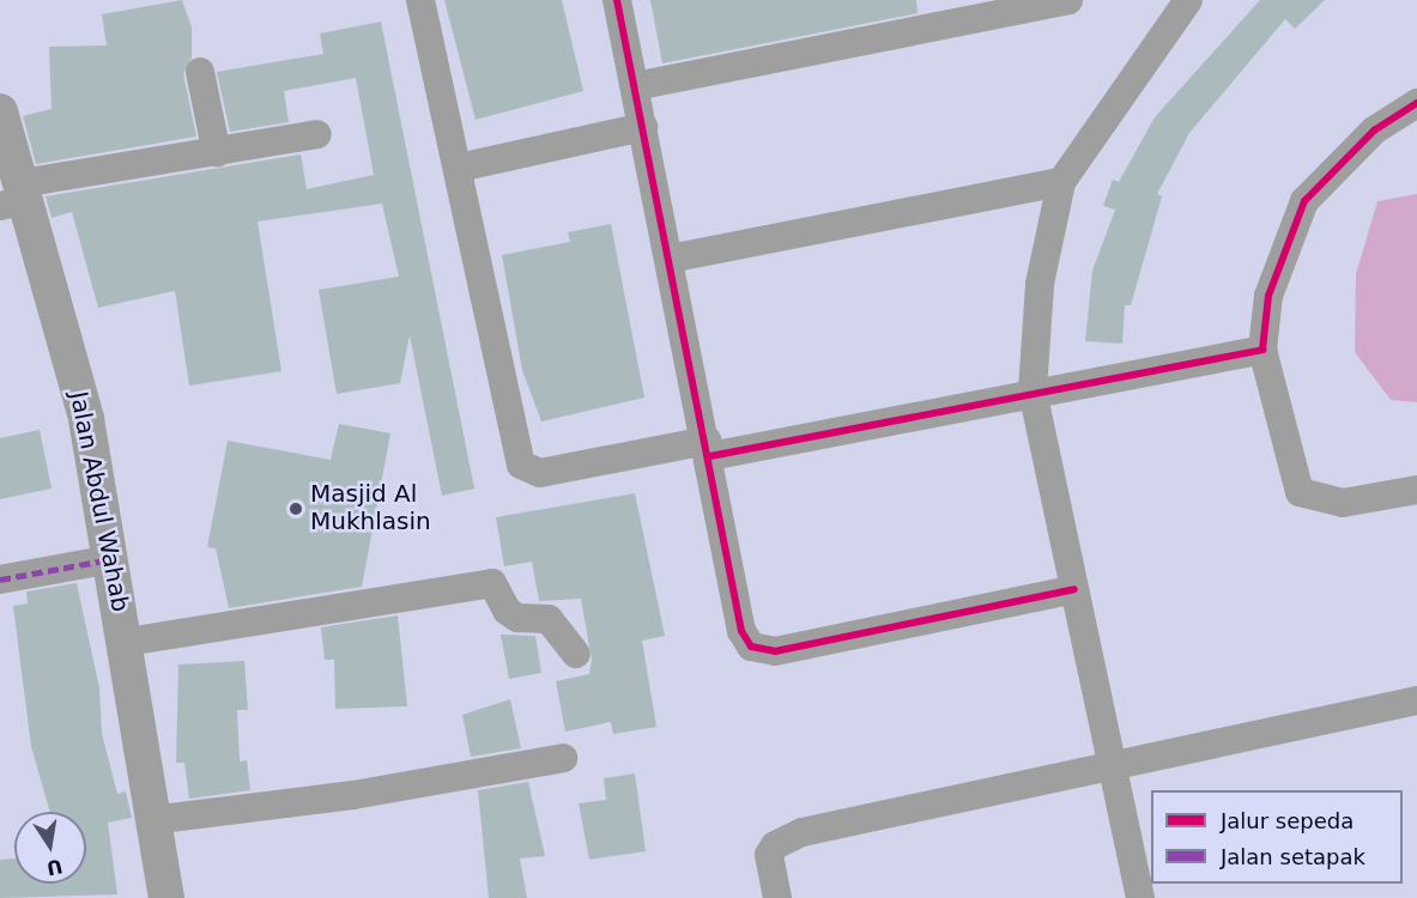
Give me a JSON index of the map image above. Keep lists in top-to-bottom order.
{
  "streets": {
    "street": ["Jalan Abdul Wahab"]
  },
  "places": ["Masjid Al Mukhlasin"],
  "legend": ["Jalur sepeda", "Jalan setapak"],
  "north": "bottom"
}
